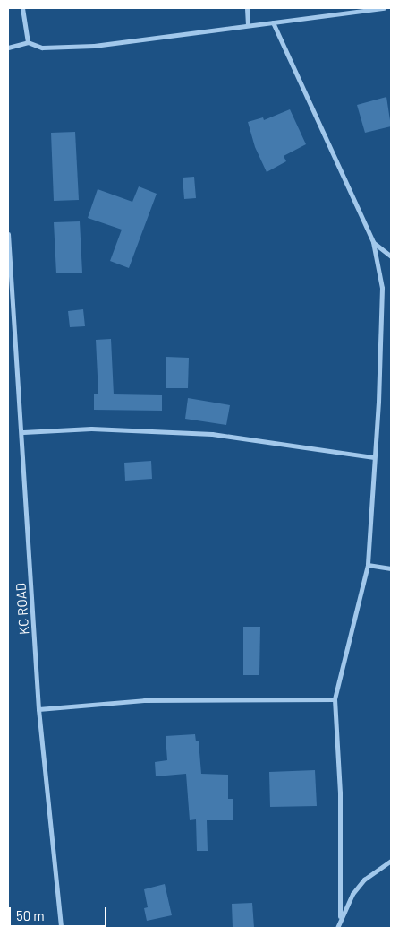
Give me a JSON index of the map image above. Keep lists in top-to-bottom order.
{
  "streets": {
    "street": ["KC ROAD"]
  },
  "scale_bar": "50 m"
}
